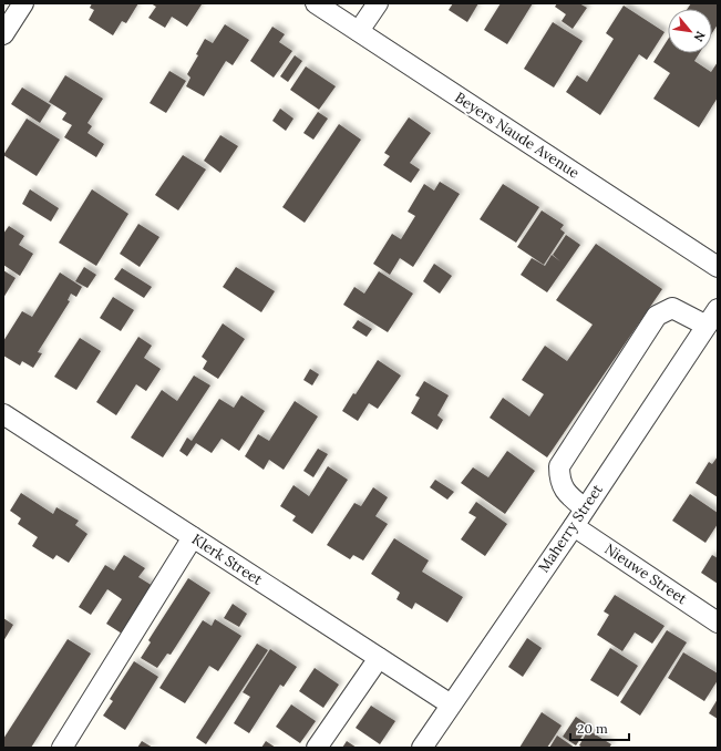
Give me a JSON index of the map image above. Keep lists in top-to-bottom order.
{
  "streets": {
    "street": [
      "Beyers Naude Avenue",
      "Maherry Street",
      "Klerk Street",
      "Nieuwe Street"
    ]
  },
  "crossings": [
    ["Maherry Street", "Klerk Street"],
    ["Maherry Street", "Nieuwe Street"]
  ],
  "scale_bar": "20 m",
  "north": "bottom right"
}
